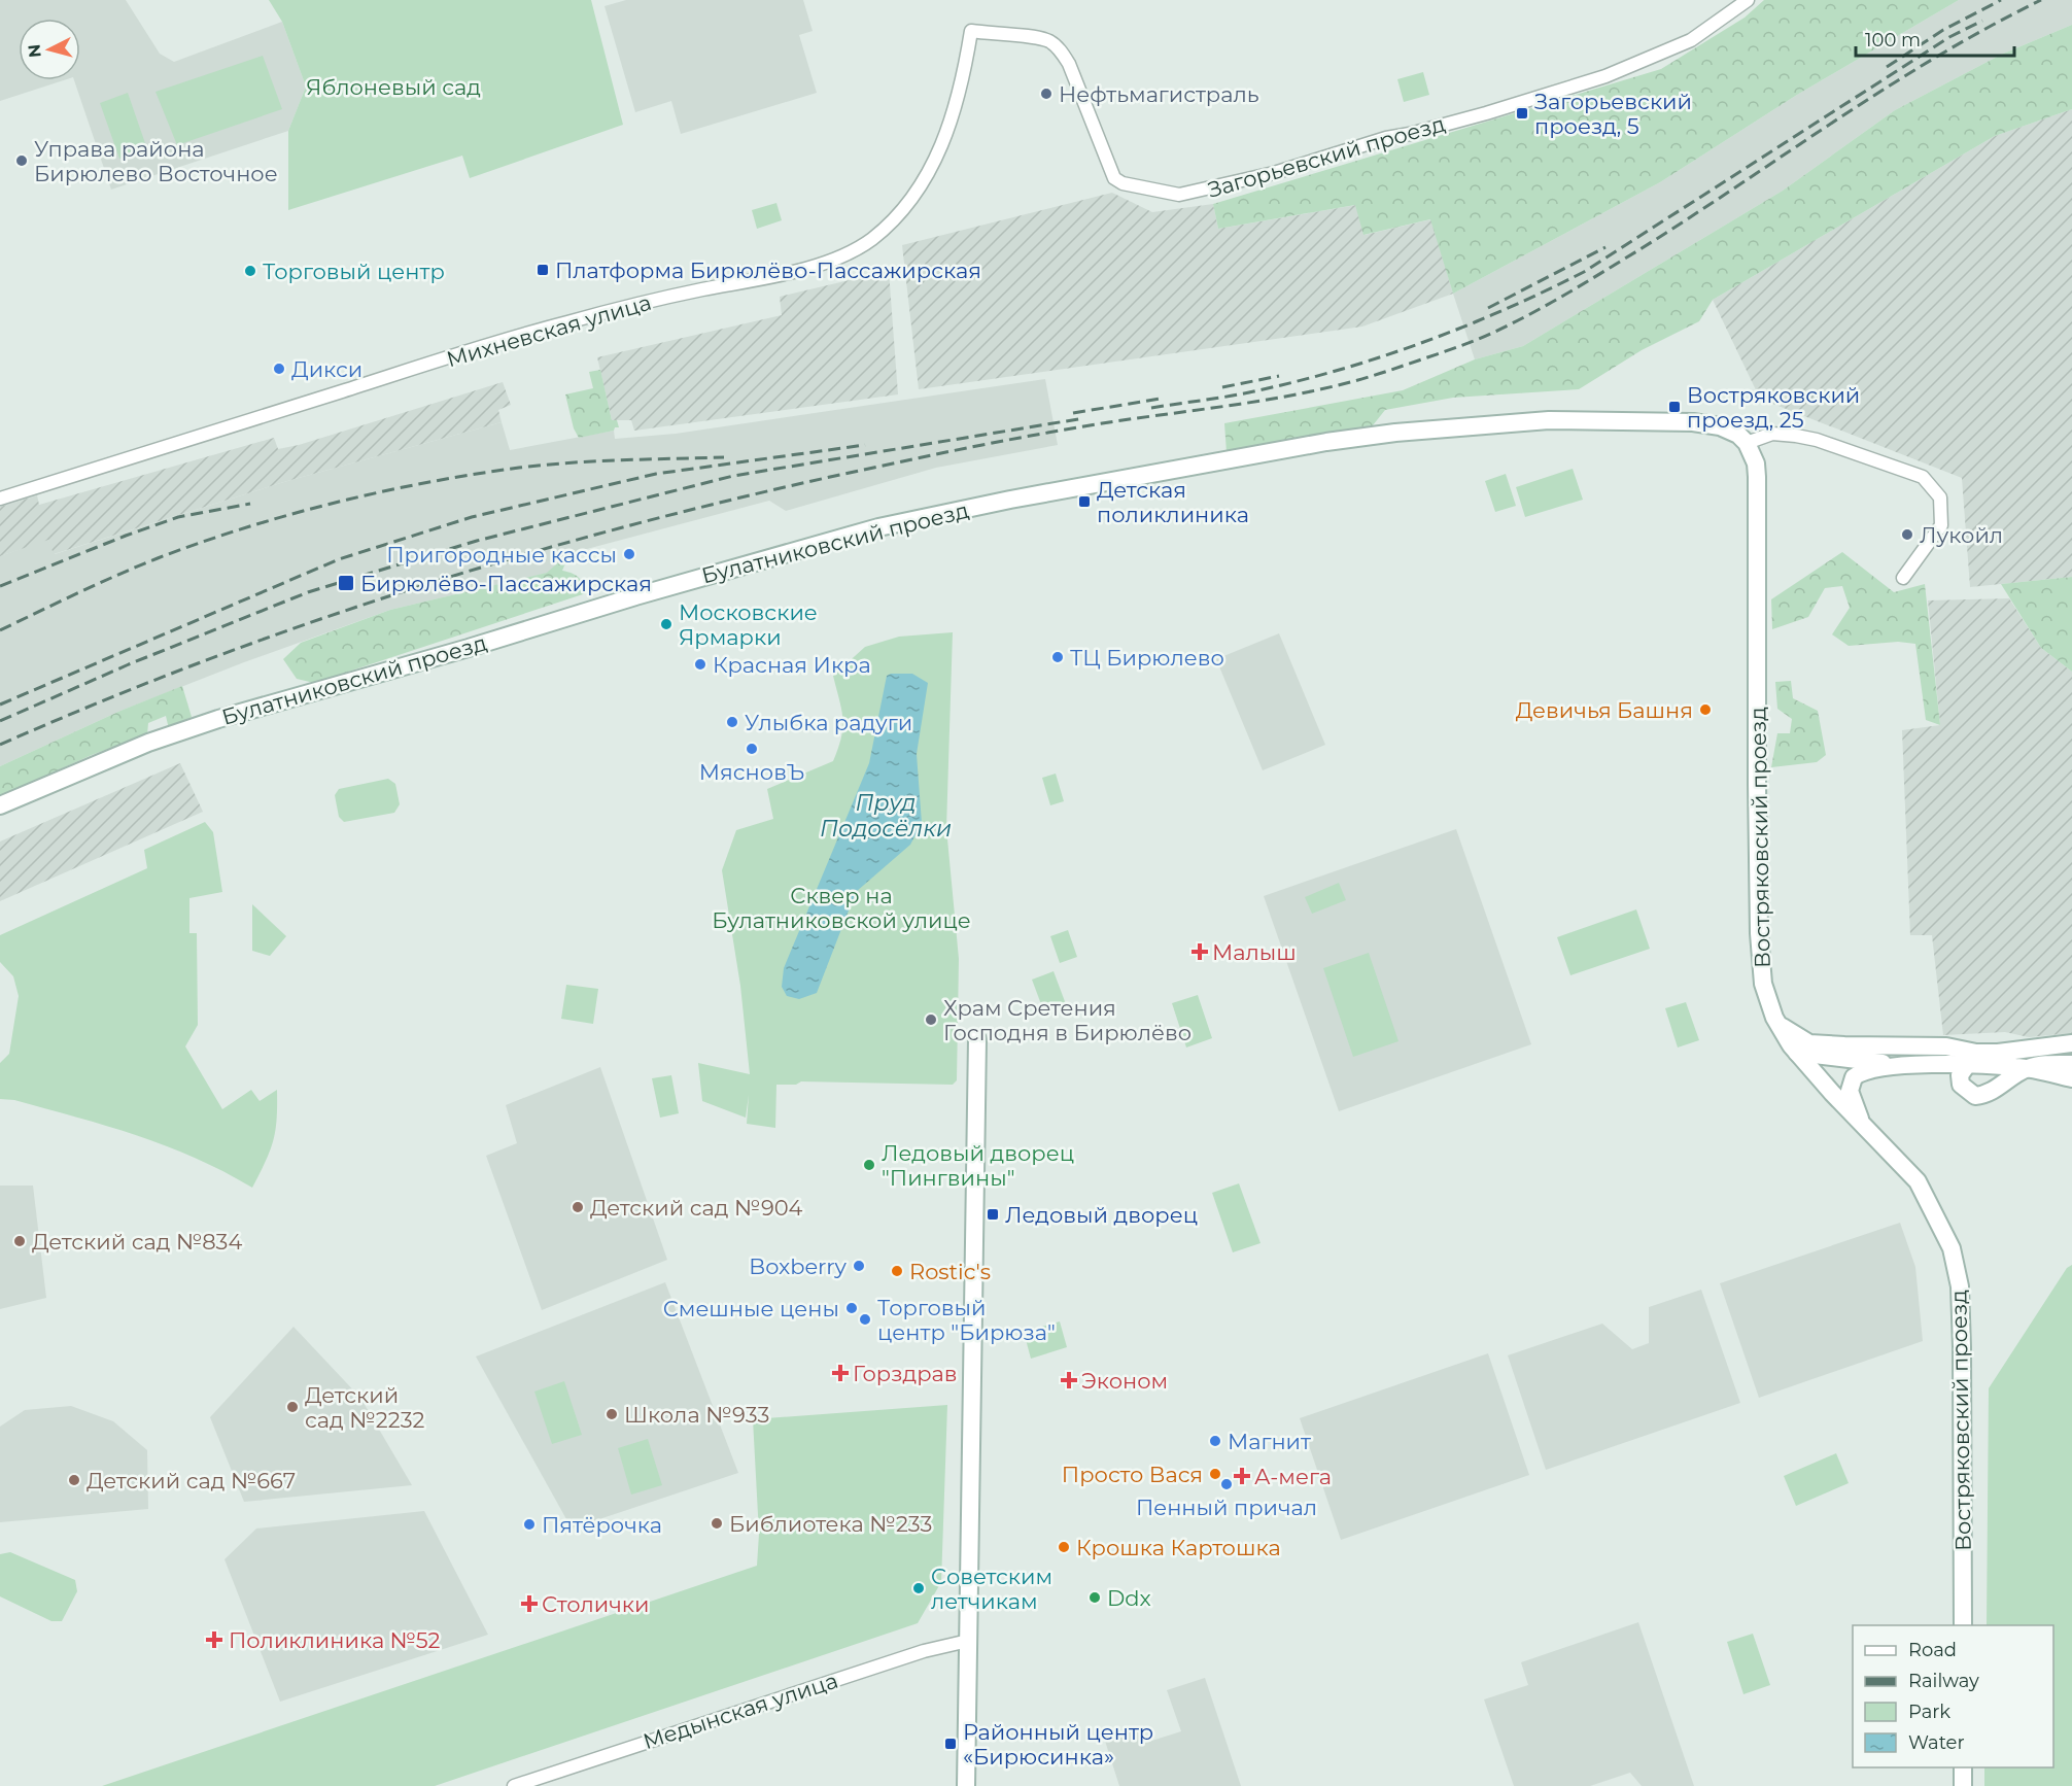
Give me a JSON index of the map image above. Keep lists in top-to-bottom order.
{
  "streets": {
    "street": [
      "Загорьевский проезд",
      "Михневская улица",
      "Булатниковский проезд",
      "Востряковский проезд",
      "Медынская улица"
    ]
  },
  "crossings": [
    ["Загорьевский проезд", "Михневская улица"],
    ["Булатниковский проезд", "Востряковский проезд"]
  ],
  "water": ["Пруд Подосёлки"],
  "parks": ["Яблоневый сад", "Сквер на Булатниковской улице"],
  "places": {
    "other": [
      "Нефтьмагистраль",
      "Управа района Бирюлево Восточное",
      "Торговый центр",
      "Дикси",
      "Лукойл",
      "Пригородные кассы",
      "Московские Ярмарки",
      "ТЦ Бирюлево",
      "Красная Икра",
      "Девичья Башня",
      "Улыбка радуги",
      "МясновЪ",
      "Храм Сретения Господня в Бирюлёво",
      "Ледовый дворец \"Пингвины\"",
      "Детский сад №904",
      "Детский сад №834",
      "Boxberry",
      "Rostic's",
      "Смешные цены",
      "Торговый центр \"Бирюза\"",
      "Детский сад №2232",
      "Школа №933",
      "Магнит",
      "Просто Вася",
      "Детский сад №667",
      "Пенный причал",
      "Библиотека №233",
      "Пятёрочка",
      "Крошка Картошка",
      "Cоветским летчикам",
      "Ddx"
    ],
    "transit": [
      "Загорьевский проезд, 5",
      "Платформа Бирюлёво-Пассажирская",
      "Востряковский проезд, 25",
      "Детская поликлиника",
      "Бирюлёво-Пассажирская",
      "Ледовый дворец",
      "Районный центр «Бирюсинка»"
    ],
    "health": [
      "Малыш",
      "Горздрав",
      "Эконом",
      "А-мега",
      "Столички",
      "Поликлиника №52"
    ]
  },
  "legend": [
    "Road",
    "Railway",
    "Park",
    "Water"
  ],
  "scale_bar": "100 m",
  "north": "left"
}
